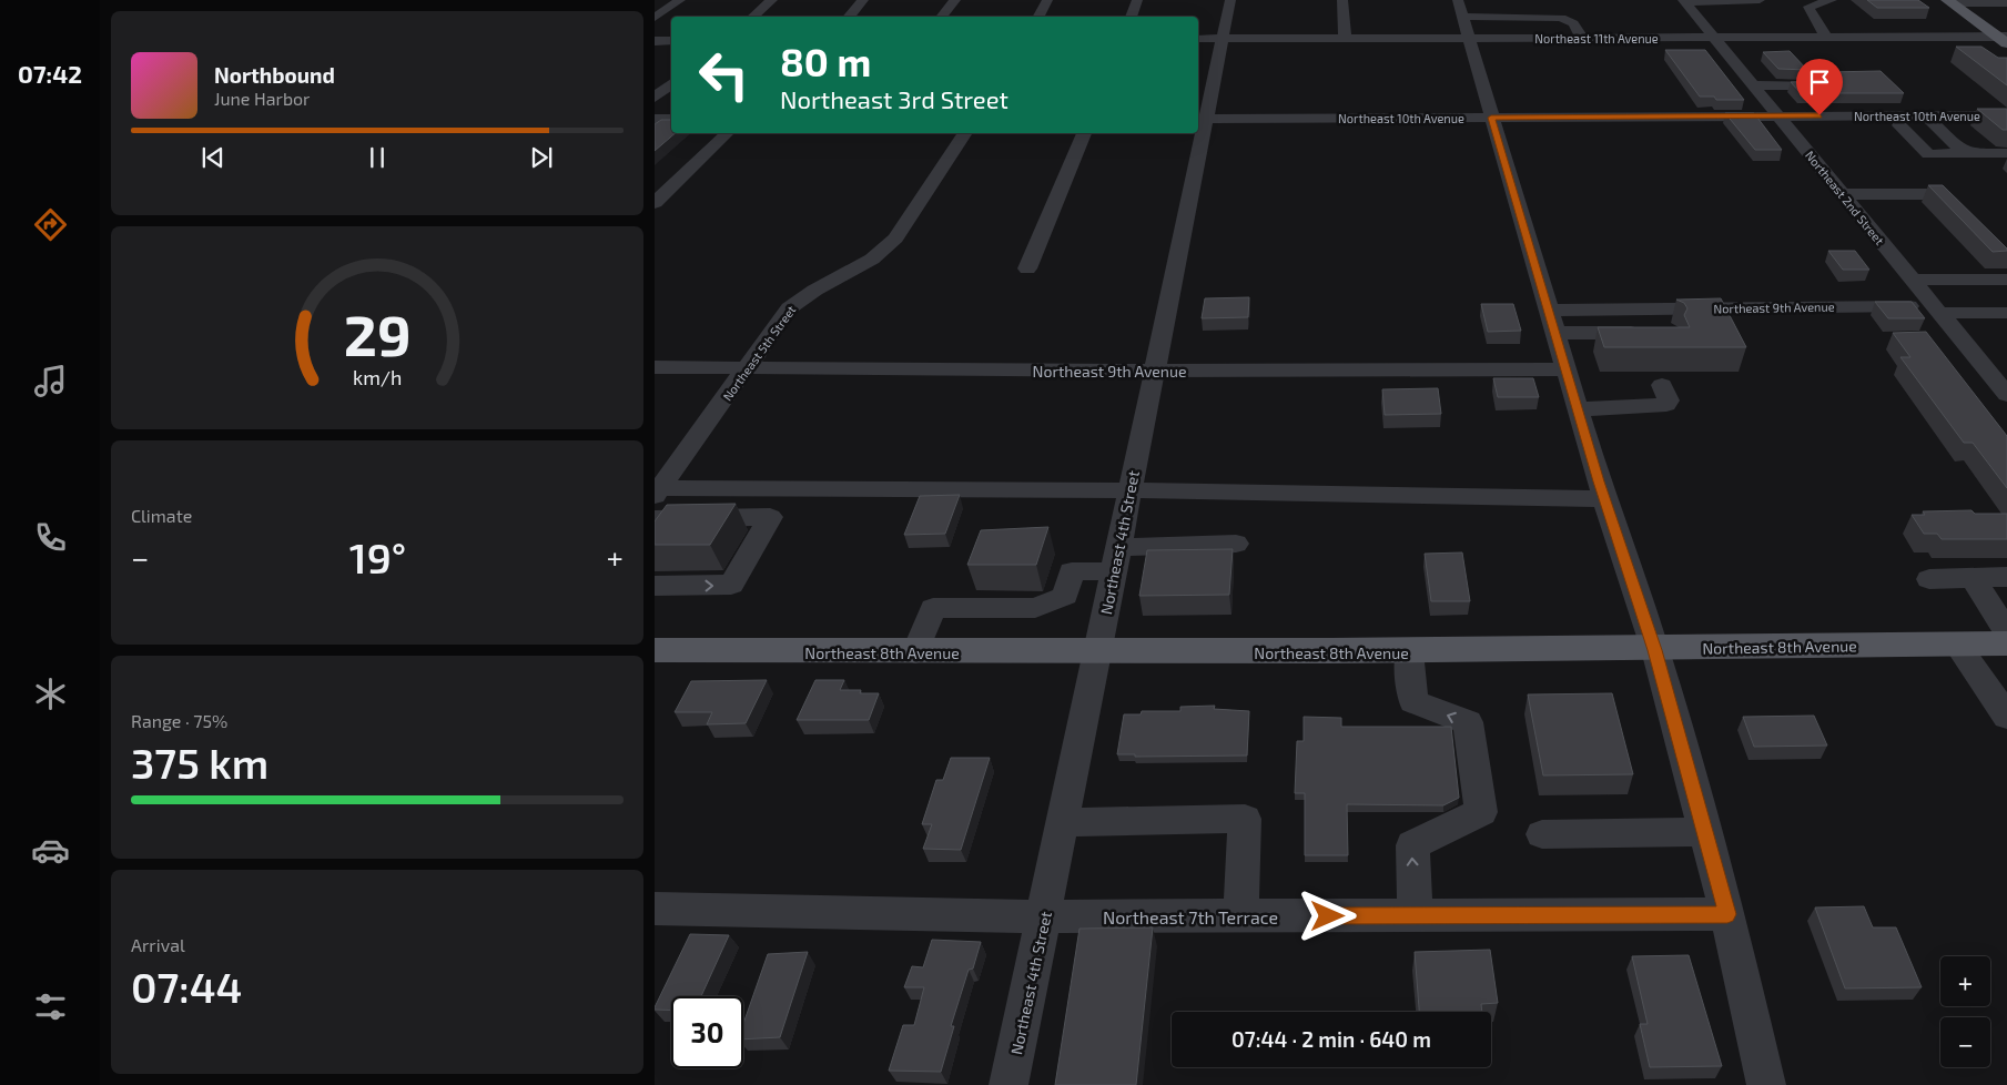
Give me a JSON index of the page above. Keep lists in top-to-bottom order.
{
  "streets": {
    "main road": ["Northeast 8th Avenue"],
    "street": [
      "Northeast 11th Avenue",
      "Northeast 10th Avenue",
      "Northeast 2nd Street",
      "Northeast 9th Avenue",
      "Northeast 5th Street",
      "Northeast 4th Street",
      "Northeast 7th Terrace"
    ]
  },
  "crossings": [
    ["Northeast 11th Avenue", "Northeast 2nd Street"],
    ["Northeast 11th Avenue", "Northeast 4th Street"],
    ["Northeast 10th Avenue", "Northeast 2nd Street"],
    ["Northeast 10th Avenue", "Northeast 4th Street"],
    ["Northeast 2nd Street", "Northeast 9th Avenue"],
    ["Northeast 9th Avenue", "Northeast 5th Street"],
    ["Northeast 9th Avenue", "Northeast 4th Street"],
    ["Northeast 4th Street", "Northeast 8th Avenue"],
    ["Northeast 4th Street", "Northeast 7th Terrace"]
  ],
  "page": {
    "tabs": "07:42",
    "turn": ["80 m", "Northeast 3rd Street"],
    "song": ["Northbound", "June Harbor"],
    "tile": [
      "Climate",
      ["Range · 75%", "375 km"],
      ["Arrival", "07:44"]
    ],
    "heat": ["−", "19°", "+"],
    "map_buttons": ["+", "−"],
    "limit": "30",
    "trip": "07:44 · 2 min · 640 m",
    "gauge": ["29", "km/h"]
  }
}
